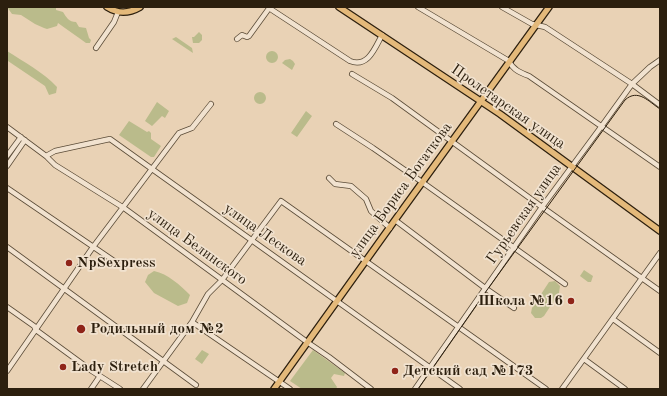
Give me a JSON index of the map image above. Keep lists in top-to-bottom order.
{
  "streets": {
    "main road": ["Пролетарская улица", "улица Бориса Богаткова"],
    "street": ["Гурьевская улица", "улица Лескова", "улица Белинского"]
  },
  "crossings": [
    ["Пролетарская улица", "улица Бориса Богаткова"],
    ["Пролетарская улица", "Гурьевская улица"],
    ["улица Бориса Богаткова", "улица Лескова"],
    ["улица Бориса Богаткова", "улица Белинского"],
    ["Гурьевская улица", "улица Лескова"],
    ["улица Лескова", "улица Белинского"]
  ],
  "places": [
    "NpSexpress",
    "Школа №16",
    "Родильный дом №2",
    "Lady Stretch",
    "Детский сад №173"
  ]
}
